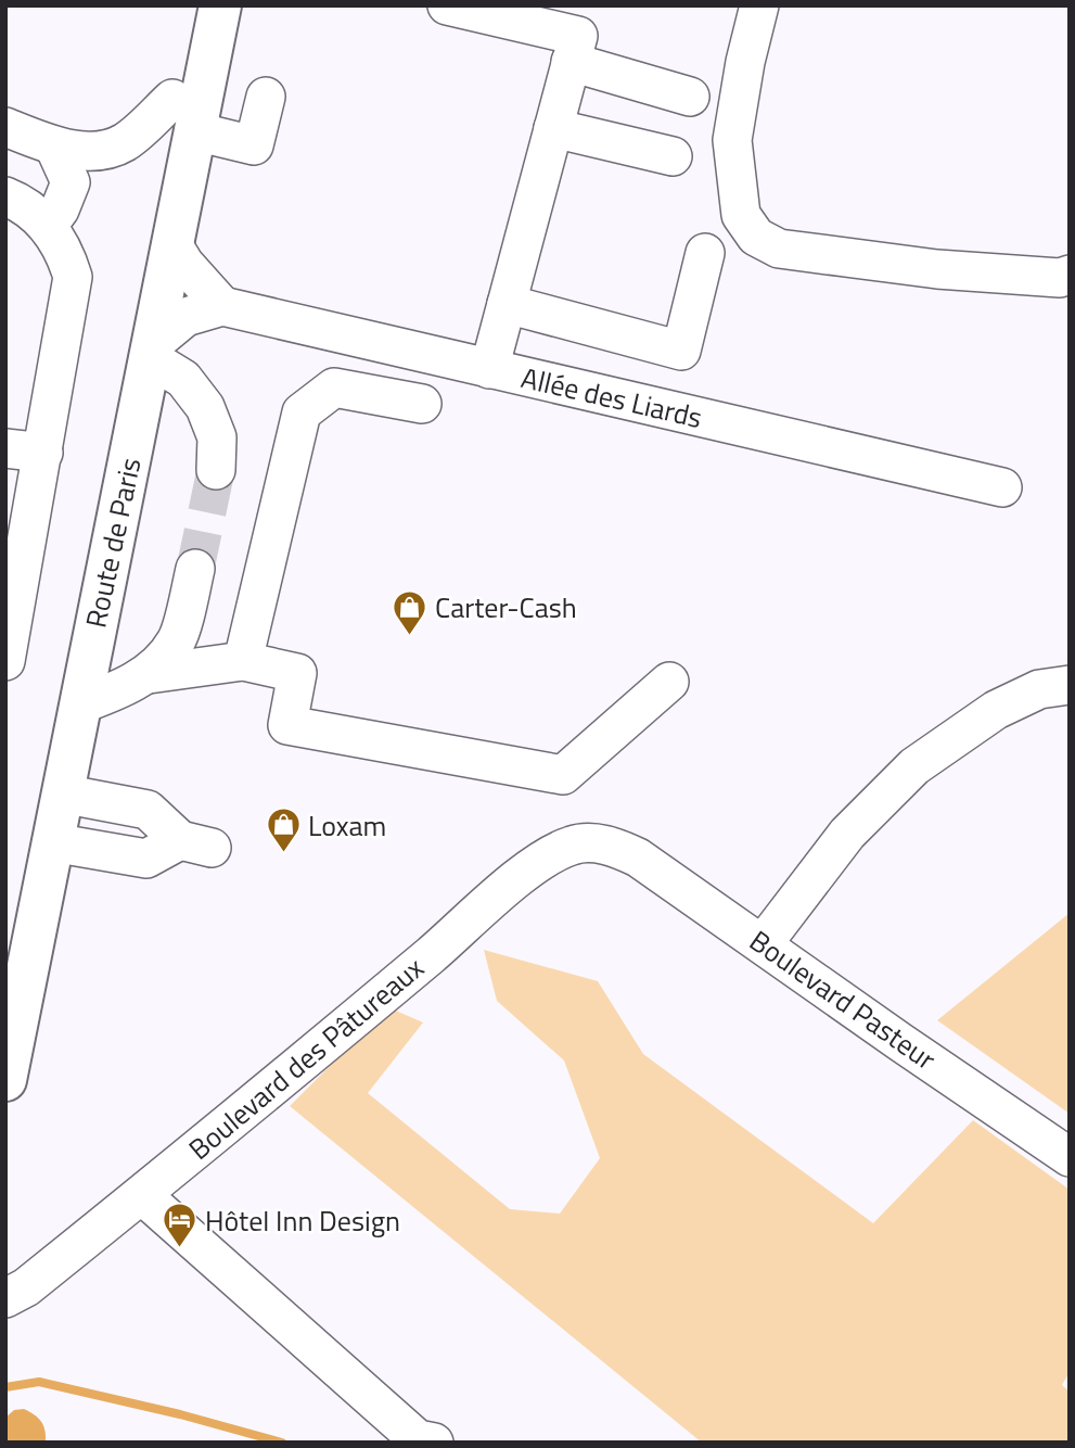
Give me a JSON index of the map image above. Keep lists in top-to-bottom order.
{
  "streets": {
    "main road": ["Route de Paris"],
    "street": ["Allée des Liards", "Boulevard Pasteur", "Boulevard des Pâtureaux"]
  },
  "crossings": [
    ["Boulevard Pasteur", "Boulevard des Pâtureaux"]
  ],
  "places": {
    "shop": ["Carter-Cash", "Loxam"],
    "hotel": ["Hôtel Inn Design"]
  }
}
